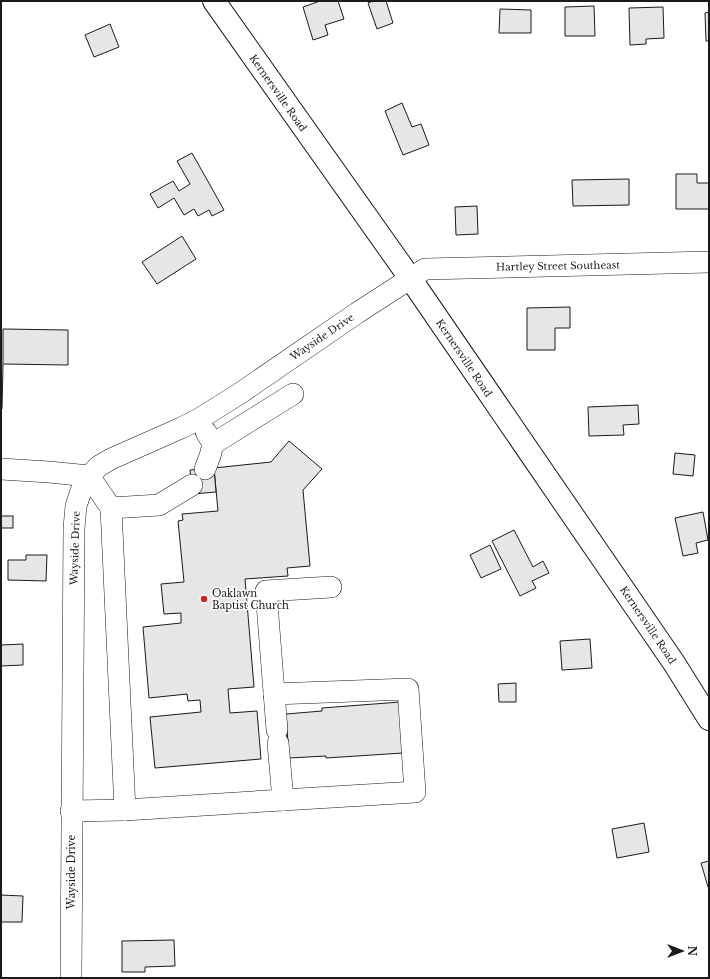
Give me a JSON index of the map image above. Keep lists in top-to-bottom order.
{
  "streets": {
    "main road": ["Kernersville Road"],
    "street": ["Hartley Street Southeast", "Wayside Drive"]
  },
  "crossings": [
    ["Kernersville Road", "Hartley Street Southeast"],
    ["Kernersville Road", "Wayside Drive"],
    ["Hartley Street Southeast", "Wayside Drive"]
  ],
  "places": ["Oaklawn Baptist Church"],
  "north": "right"
}
